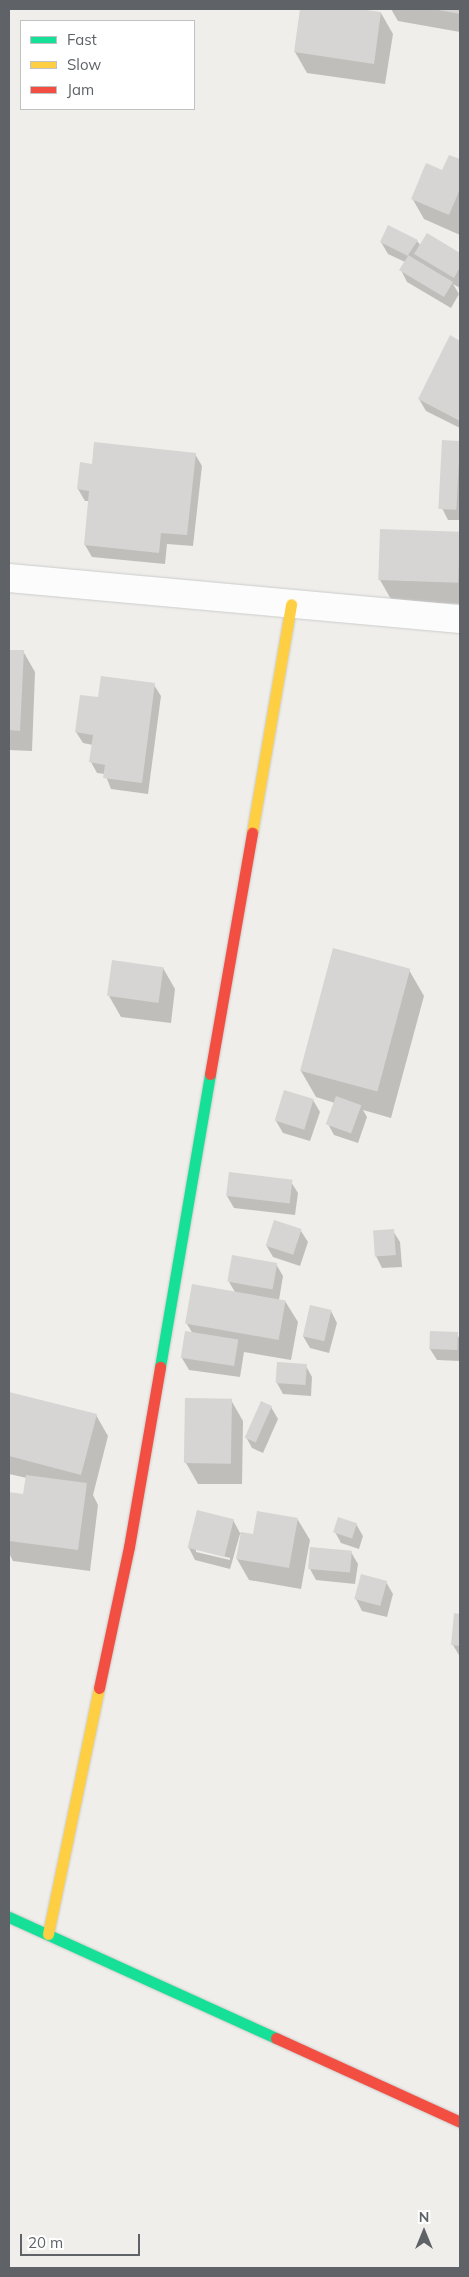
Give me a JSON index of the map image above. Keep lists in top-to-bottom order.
{
  "legend": ["Fast", "Slow", "Jam"],
  "scale_bar": "20 m",
  "north": "top"
}
